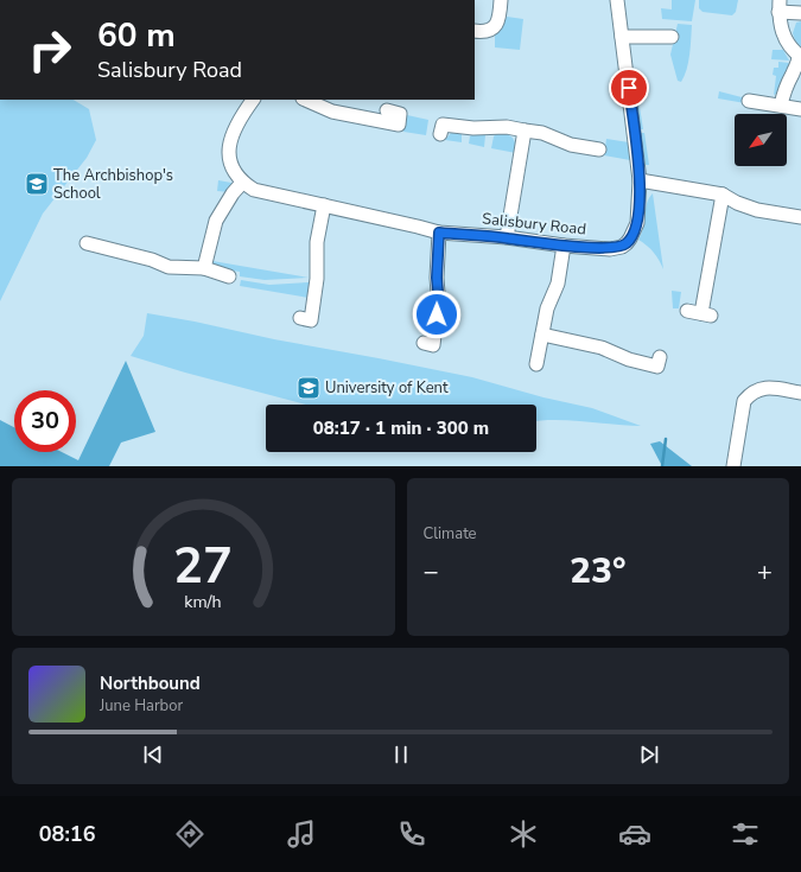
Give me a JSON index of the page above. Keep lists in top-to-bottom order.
{
  "streets": {
    "street": ["Salisbury Road"]
  },
  "places": {
    "school or university": ["The Archbishop's School", "University of Kent"]
  },
  "north": "bottom left",
  "page": {
    "turn": ["60 m", "Salisbury Road"],
    "limit": "30",
    "trip": "08:17 · 1 min · 300 m",
    "tile": "Climate",
    "heat": ["−", "23°", "+"],
    "song": ["Northbound", "June Harbor"],
    "tabs": "08:16",
    "gauge": ["27", "km/h"]
  }
}
